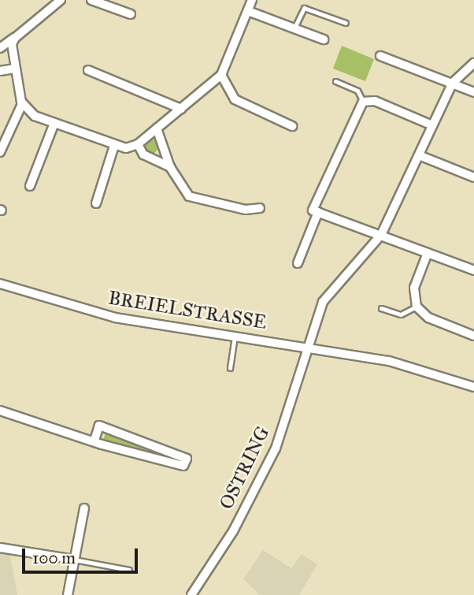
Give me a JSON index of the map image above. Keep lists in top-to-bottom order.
{
  "streets": {
    "street": ["BREIELSTRASSE", "OSTRING"]
  },
  "crossings": [
    ["BREIELSTRASSE", "OSTRING"]
  ],
  "scale_bar": "100 m"
}
